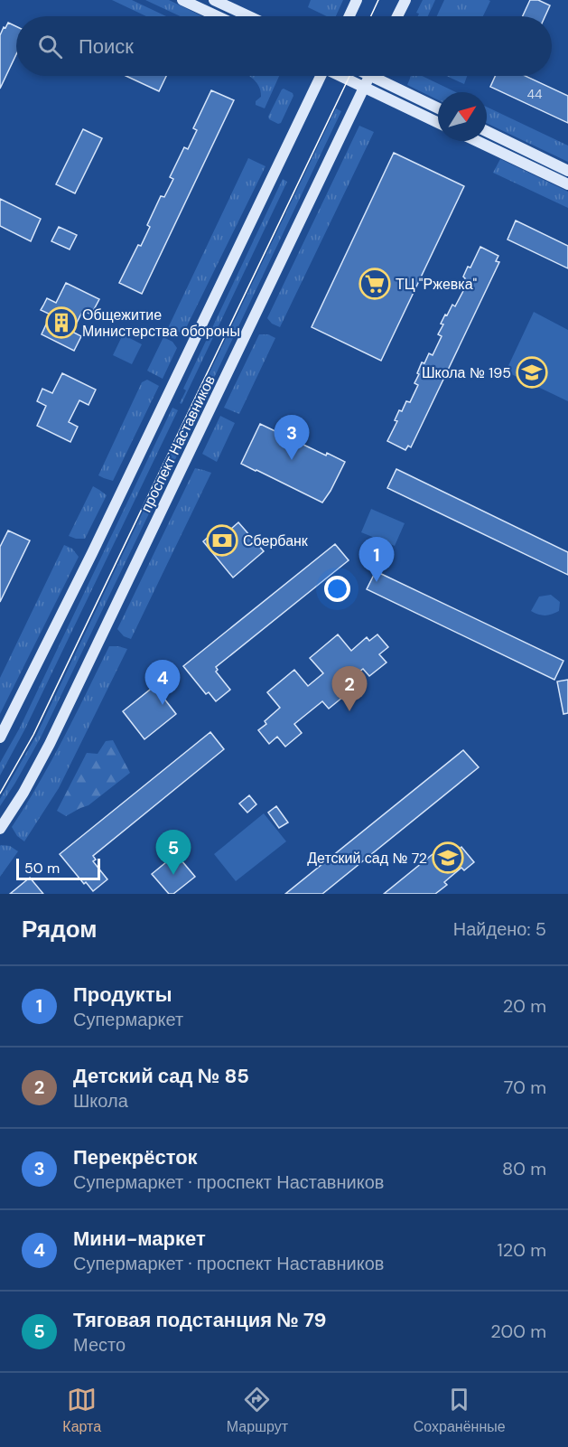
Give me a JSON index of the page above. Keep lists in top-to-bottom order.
{
  "streets": {
    "main road": ["проспект Наставников"]
  },
  "places": {
    "supermarket": ["ТЦ \"Ржевка\""],
    "building": ["Общежитие Министерства обороны"],
    "school or university": ["Школа № 195", "Детский сад № 72"],
    "bank": ["Сбербанк"]
  },
  "house_numbers": ["44"],
  "scale_bar": "50 m",
  "north": "top right",
  "page": {
    "search": "Поиск",
    "pins": [
      "3",
      "1",
      "4",
      "2",
      "5"
    ],
    "scale": "50 m",
    "heading": ["Рядом", "Найдено: 5"],
    "list": [
      {
        "mark": "1",
        "name": "Продукты",
        "note": "Супермаркет",
        "value": "20 m"
      },
      {
        "mark": "2",
        "name": "Детский сад № 85",
        "note": "Школа",
        "value": "70 m"
      },
      {
        "mark": "3",
        "name": "Перекрёсток",
        "note": "Супермаркет · проспект Наставников",
        "value": "80 m"
      },
      {
        "mark": "4",
        "name": "Мини-маркет",
        "note": "Супермаркет · проспект Наставников",
        "value": "120 m"
      },
      {
        "mark": "5",
        "name": "Тяговая подстанция № 79",
        "note": "Место",
        "value": "200 m"
      }
    ],
    "nav": ["Карта", "Маршрут", "Сохранённые"]
  }
}
